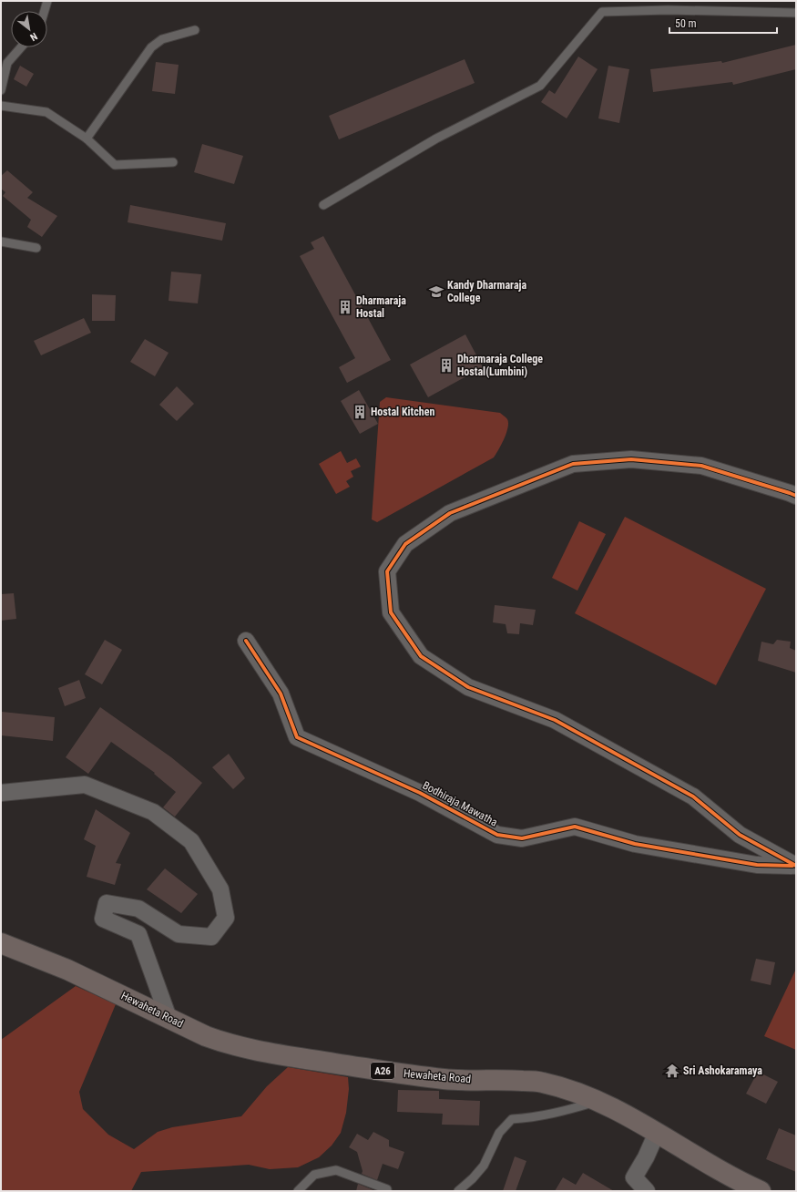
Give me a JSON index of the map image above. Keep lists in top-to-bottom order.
{
  "streets": {
    "highway": ["Hewaheta Road", "A26"],
    "street": ["Bodhiraja Mawatha"]
  },
  "places": {
    "school or university": ["Kandy Dharmaraja College"],
    "building": ["Dharmaraja Hostal", "Dharmaraja College Hostal(Lumbini)", "Hostal Kitchen"],
    "temple": ["Sri Ashokaramaya"]
  },
  "scale_bar": "50 m",
  "north": "bottom right"
}
